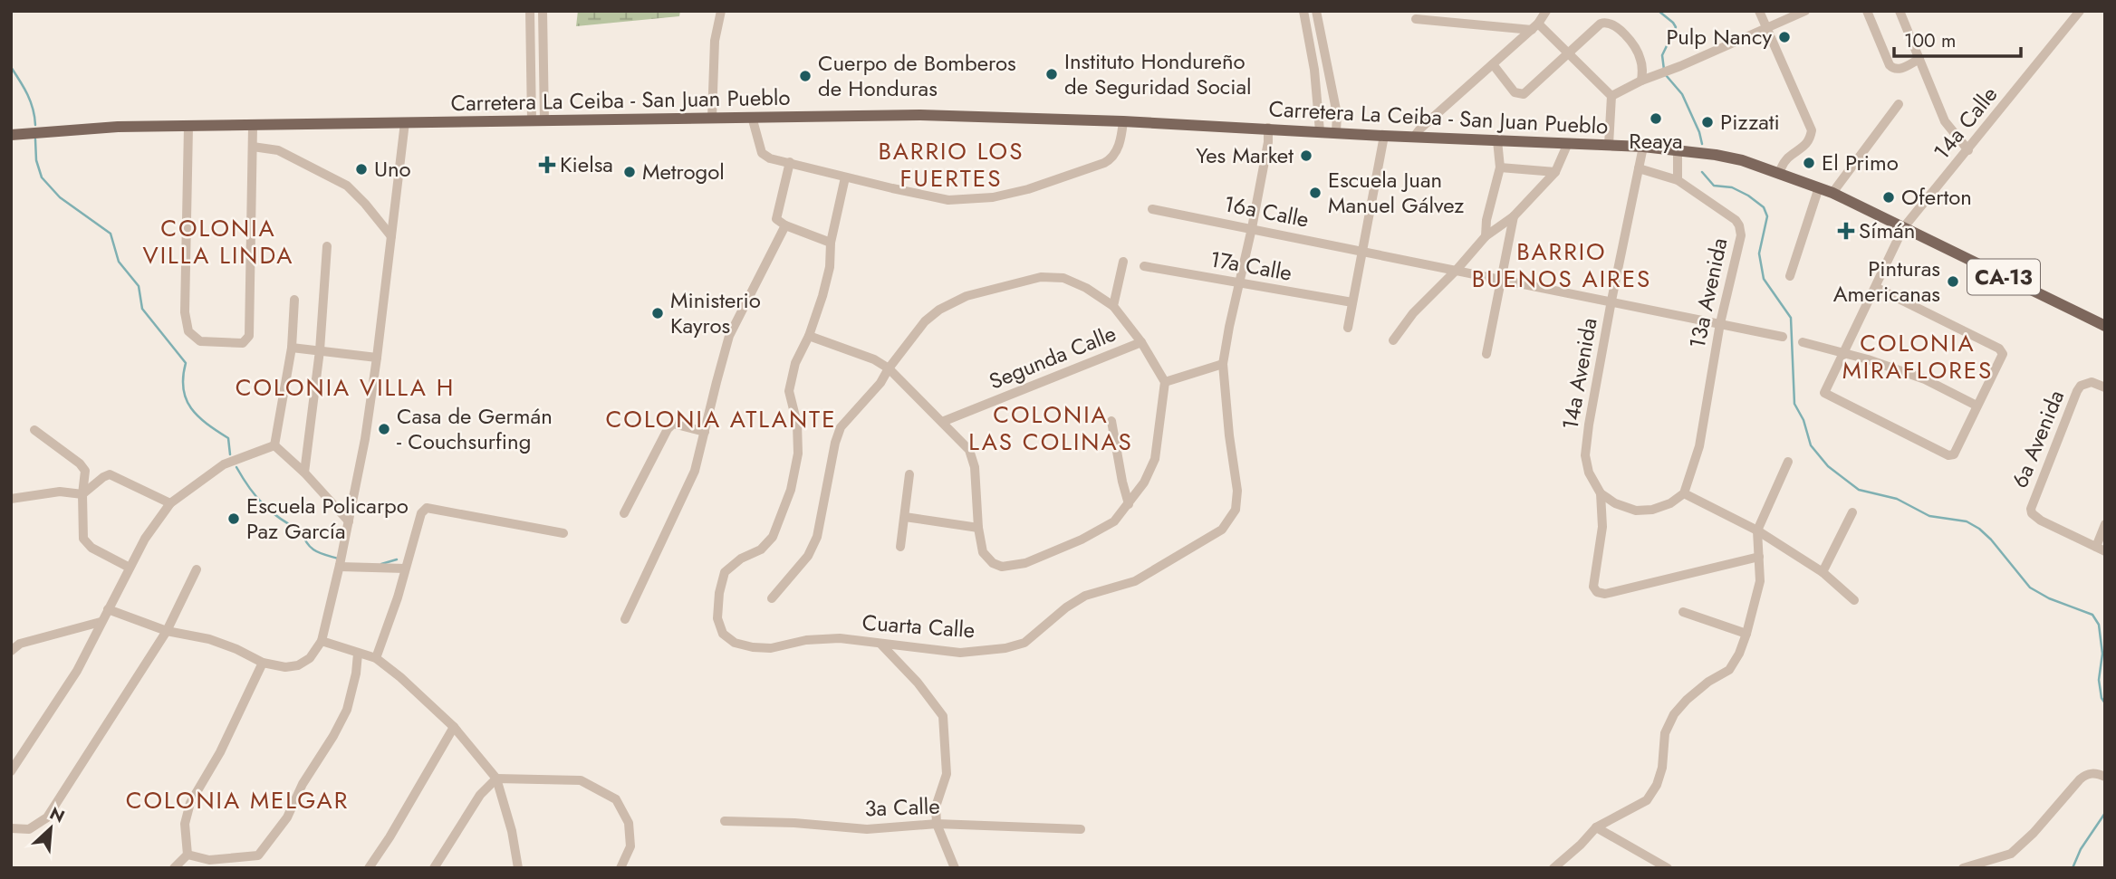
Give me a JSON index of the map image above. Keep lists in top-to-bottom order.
{
  "streets": {
    "main road": ["Carretera La Ceiba - San Juan Pueblo", "CA-13"],
    "street": [
      "14a Calle",
      "16a Calle",
      "17a Calle",
      "13a Avenida",
      "Segunda Calle",
      "14a Avenida",
      "6a Avenida",
      "Cuarta Calle",
      "3a Calle"
    ]
  },
  "crossings": [
    ["Carretera La Ceiba - San Juan Pueblo", "14a Calle"],
    ["Carretera La Ceiba - San Juan Pueblo", "14a Avenida"],
    ["16a Calle", "13a Avenida"],
    ["16a Calle", "14a Avenida"],
    ["13a Avenida", "14a Avenida"]
  ],
  "districts": [
    "BARRIO LOS FUERTES",
    "COLONIA VILLA LINDA",
    "BARRIO BUENOS AIRES",
    "COLONIA MIRAFLORES",
    "COLONIA VILLA H",
    "COLONIA LAS COLINAS",
    "COLONIA ATLANTE",
    "COLONIA MELGAR"
  ],
  "places": {
    "other": [
      "Pulp Nancy",
      "Instituto Hondureño de Seguridad Social",
      "Cuerpo de Bomberos de Honduras",
      "Reaya",
      "Pizzati",
      "Yes Market",
      "El Primo",
      "Uno",
      "Metrogol",
      "Escuela Juan Manuel Gálvez",
      "Oferton",
      "Pinturas Americanas",
      "Ministerio Kayros",
      "Casa de Germán - Couchsurfing",
      "Escuela Policarpo Paz García"
    ],
    "health": ["Kielsa", "Símán"]
  },
  "scale_bar": "100 m",
  "north": "top right"
}
